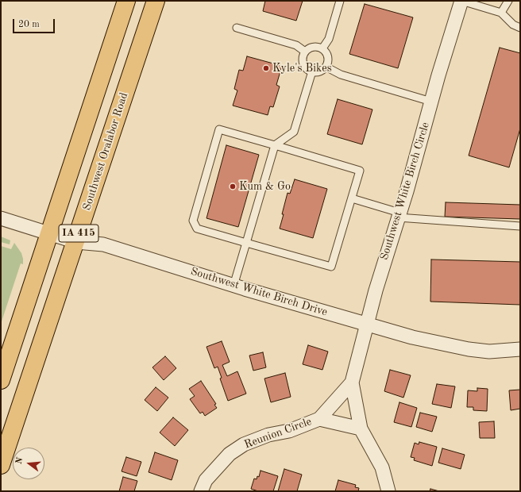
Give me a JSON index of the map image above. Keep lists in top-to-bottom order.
{
  "streets": {
    "main road": ["Southwest Oralabor Road", "IA 415"],
    "street": ["Southwest White Birch Circle", "Southwest White Birch Drive", "Reunion Circle"]
  },
  "crossings": [
    ["Southwest Oralabor Road", "Southwest White Birch Drive"],
    ["Southwest White Birch Circle", "Southwest White Birch Drive"],
    ["Southwest White Birch Circle", "Reunion Circle"],
    ["IA 415", "Southwest White Birch Drive"]
  ],
  "places": ["Kyle's Bikes", "Kum & Go"],
  "scale_bar": "20 m",
  "north": "left"
}
